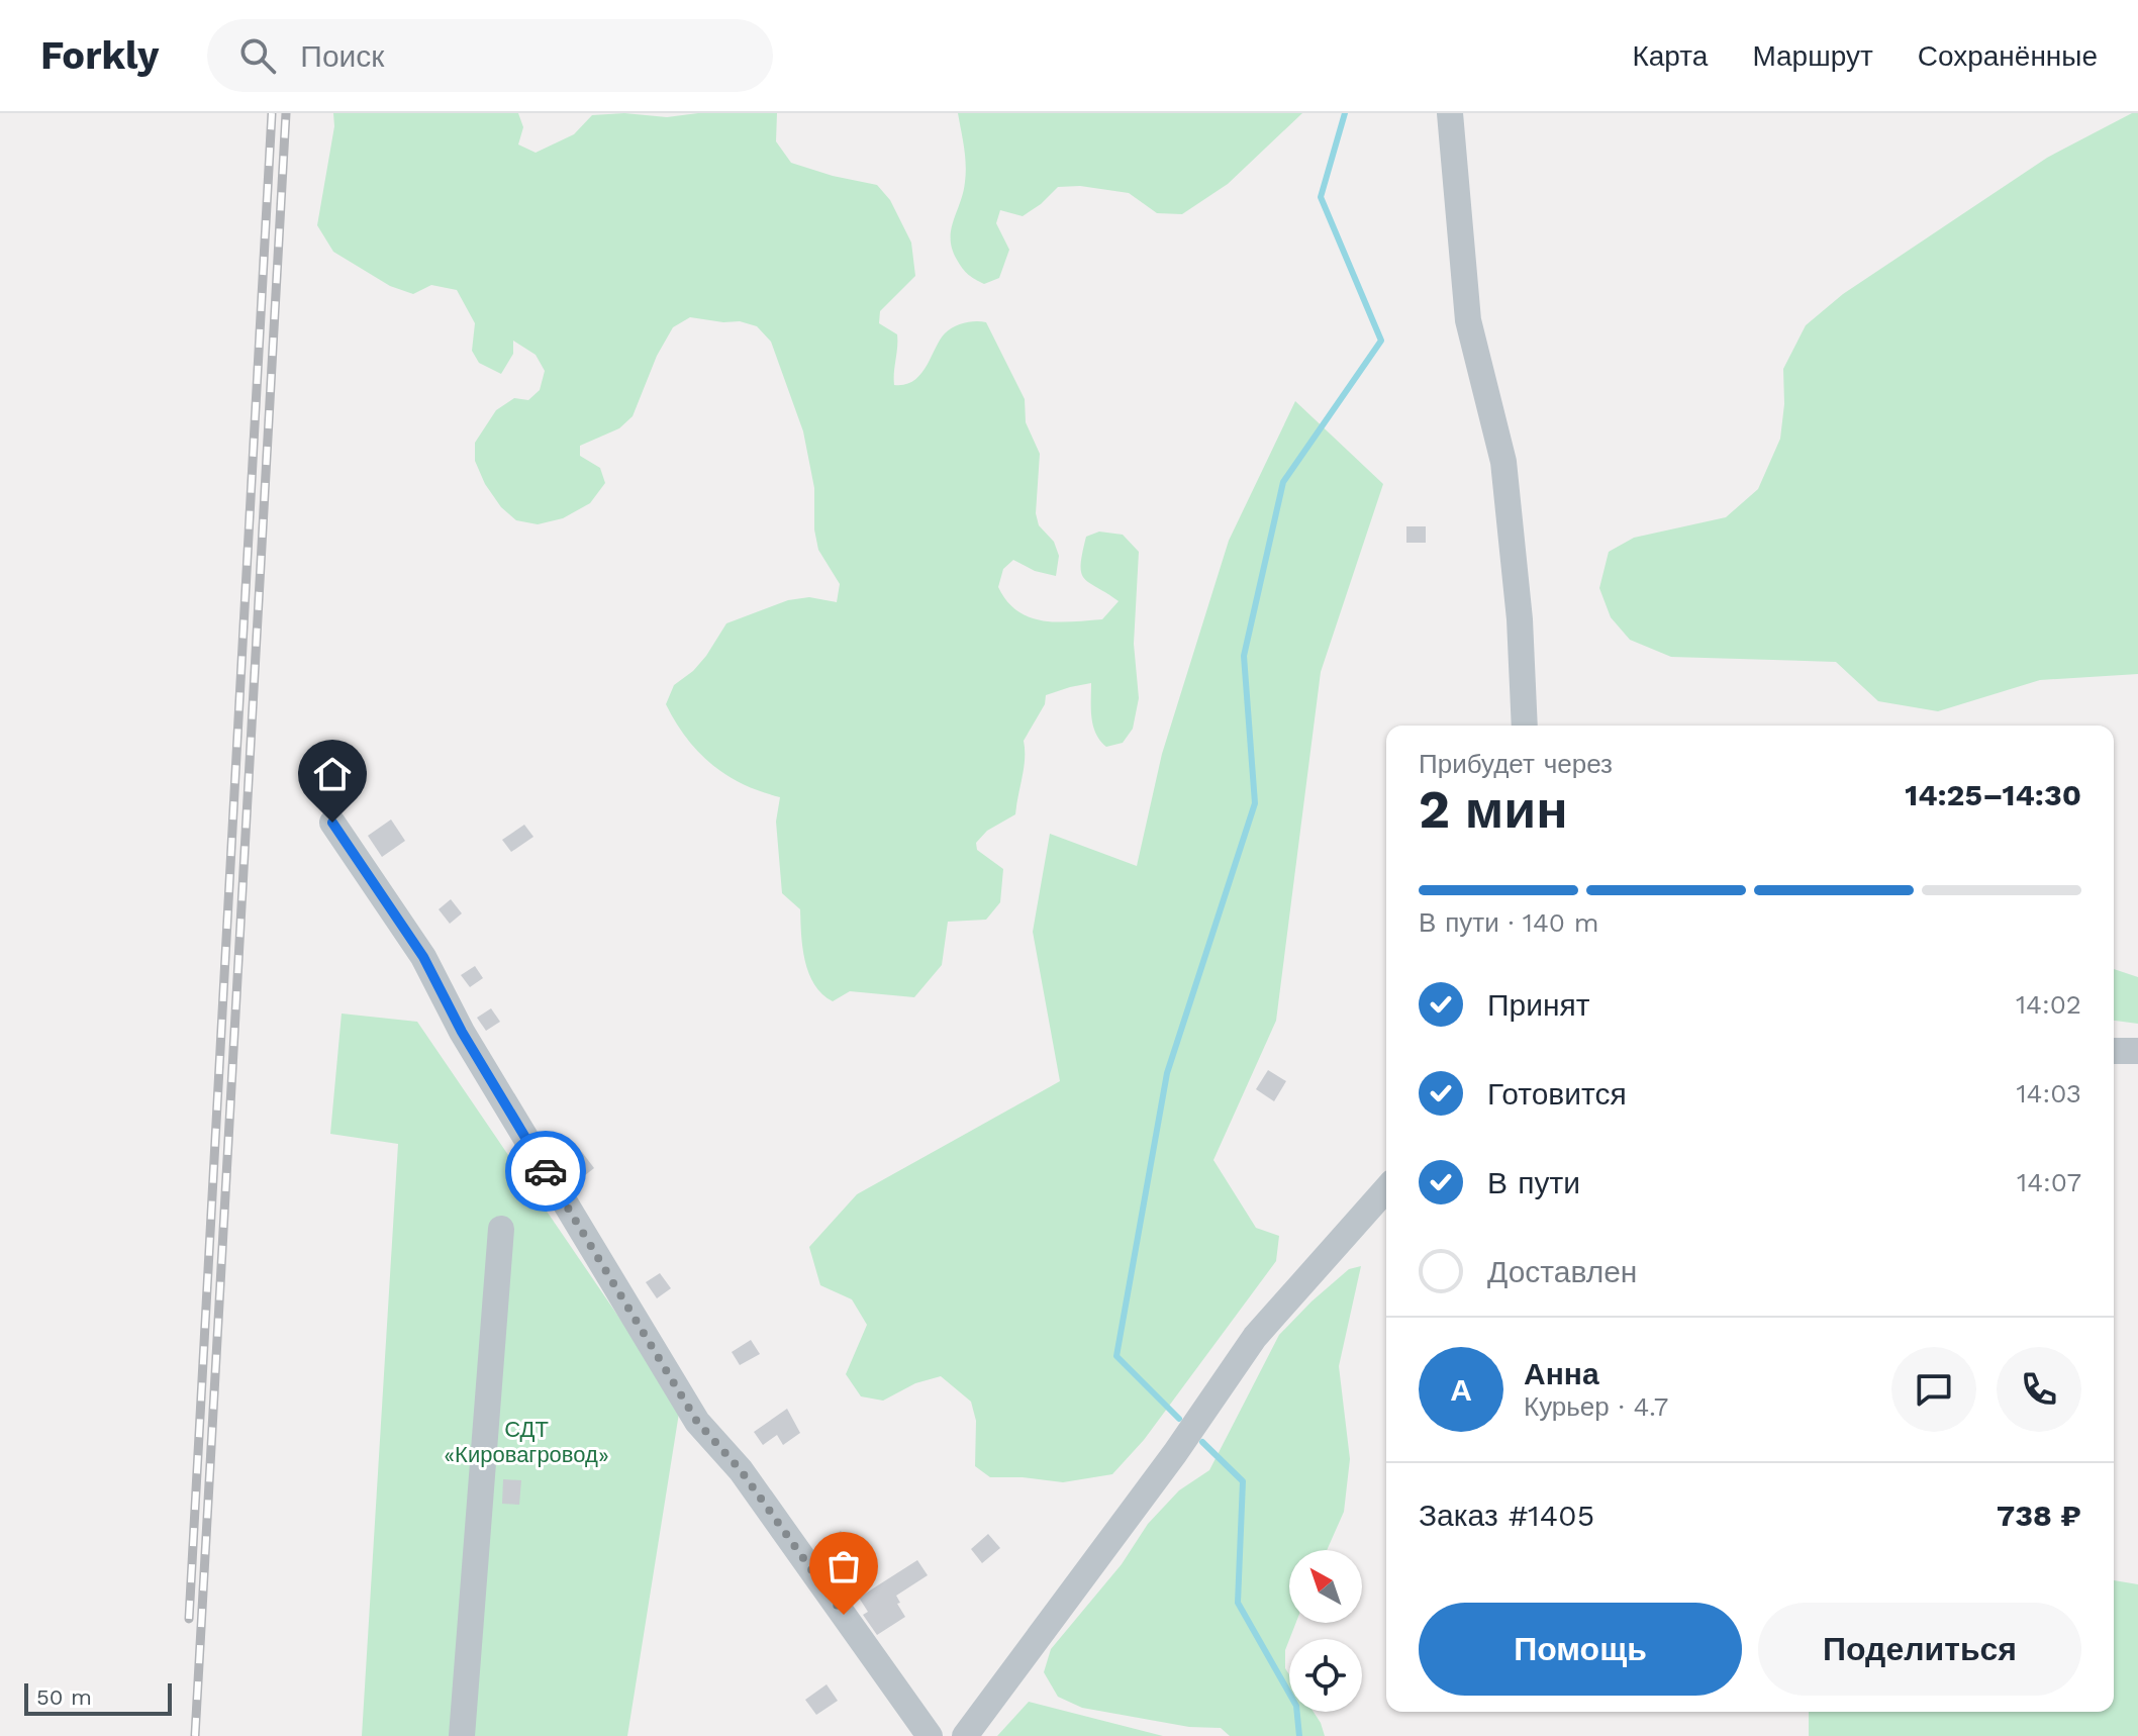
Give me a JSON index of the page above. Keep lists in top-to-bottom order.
{
  "parks": ["СДТ «Кировагровод»"],
  "scale_bar": "50 m",
  "north": "top left",
  "page": {
    "header": "Forkly",
    "search": "Поиск",
    "nav": ["Карта", "Маршрут", "Сохранённые"],
    "heading": ["2 мин", "Прибудет через", "14:25–14:30"],
    "panel": [
      "Анна",
      "Курьер · 4.7",
      "Заказ #1405",
      "738 ₽"
    ],
    "bar": "В пути · 140 m",
    "list": [
      ["Принят", "14:02"],
      ["Готовится", "14:03"],
      ["В пути", "14:07"],
      "Доставлен"
    ],
    "round": "А",
    "buttons": ["Помощь", "Поделиться"],
    "scale": "50 m"
  }
}
